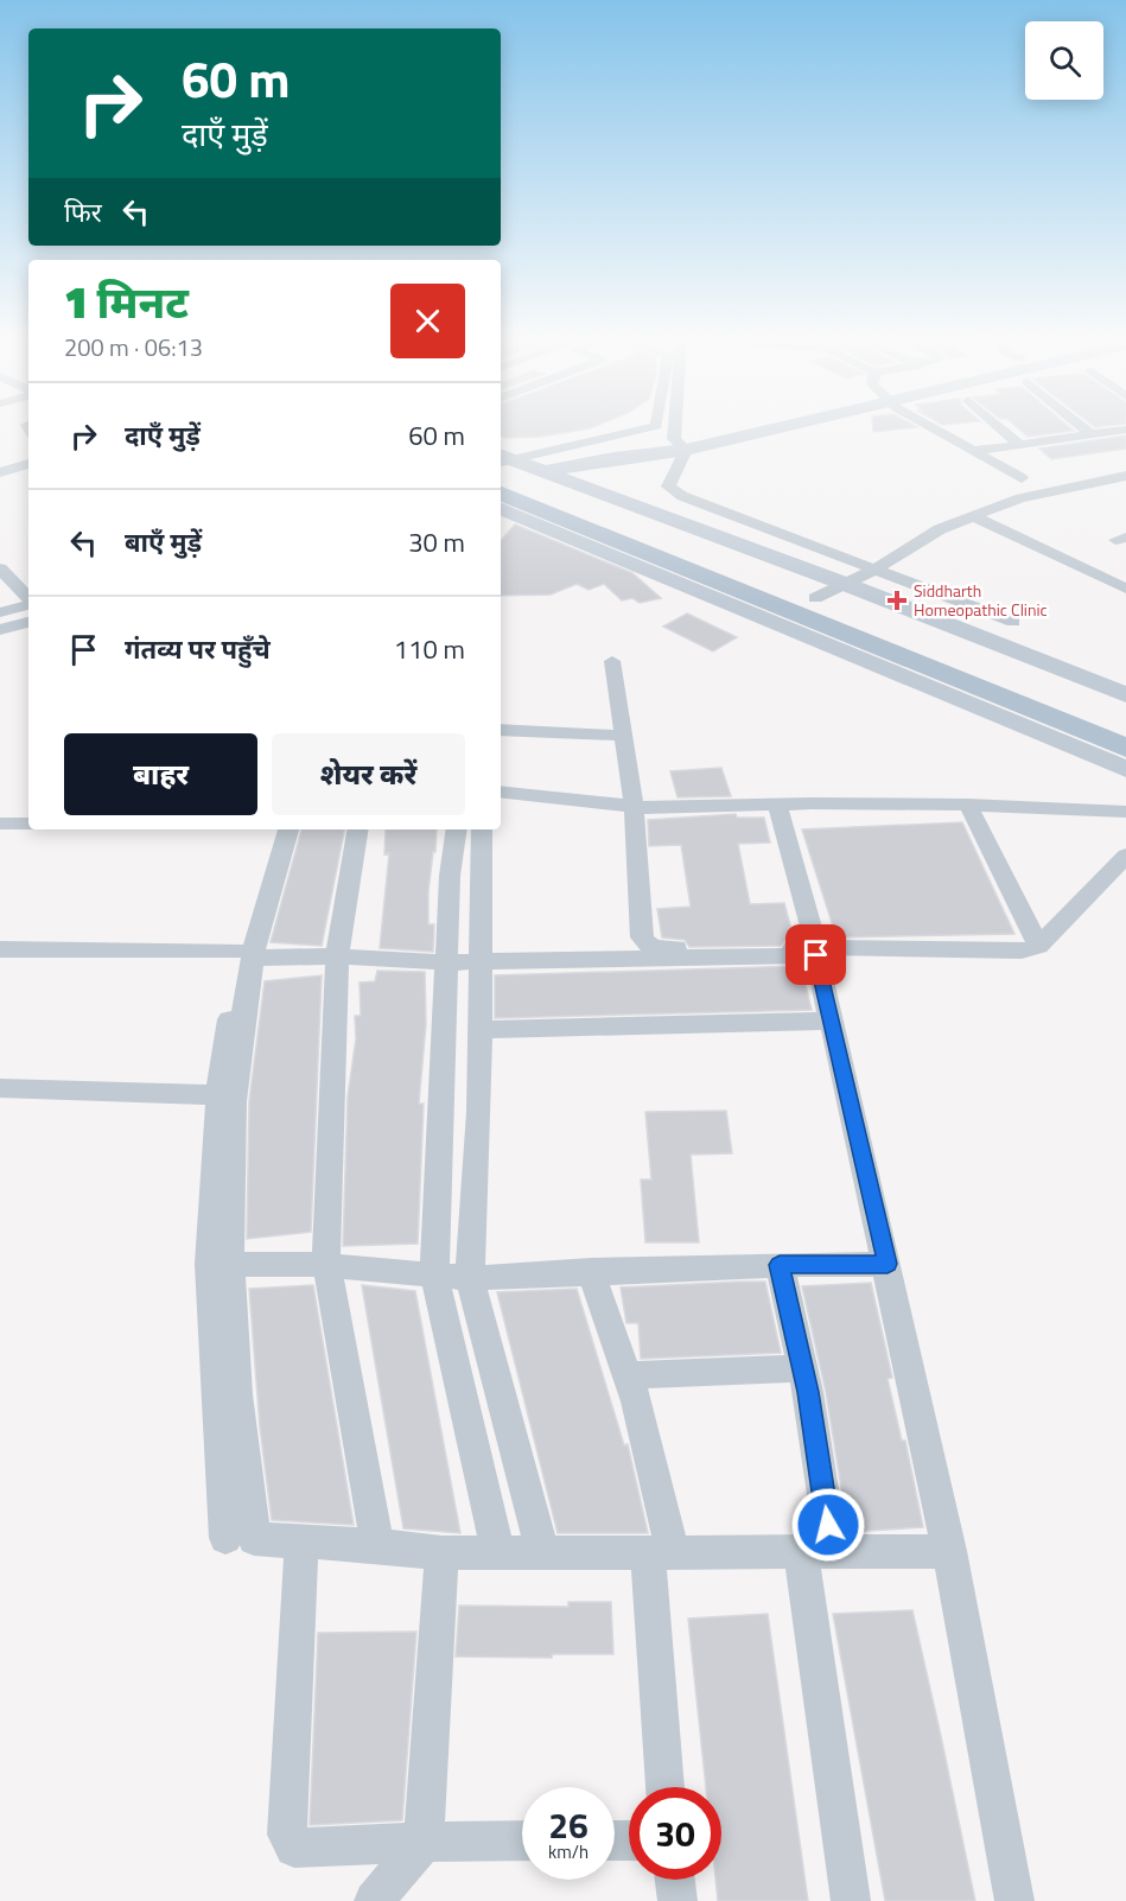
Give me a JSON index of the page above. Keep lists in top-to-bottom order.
{
  "places": {
    "health": ["Siddharth Homeopathic Clinic"]
  },
  "page": {
    "turn": ["60 m", "दाएँ मुड़ें"],
    "then": "फिर",
    "heading": ["1 मिनट", "200 m · 06:13"],
    "list": [
      {
        "name": "दाएँ मुड़ें",
        "value": "60 m"
      },
      {
        "name": "बाएँ मुड़ें",
        "value": "30 m"
      },
      {
        "name": "गंतव्य पर पहुँचे",
        "value": "110 m"
      }
    ],
    "buttons": ["बाहर", "शेयर करें"],
    "speed": "26 km/h",
    "limit": "30"
  }
}
